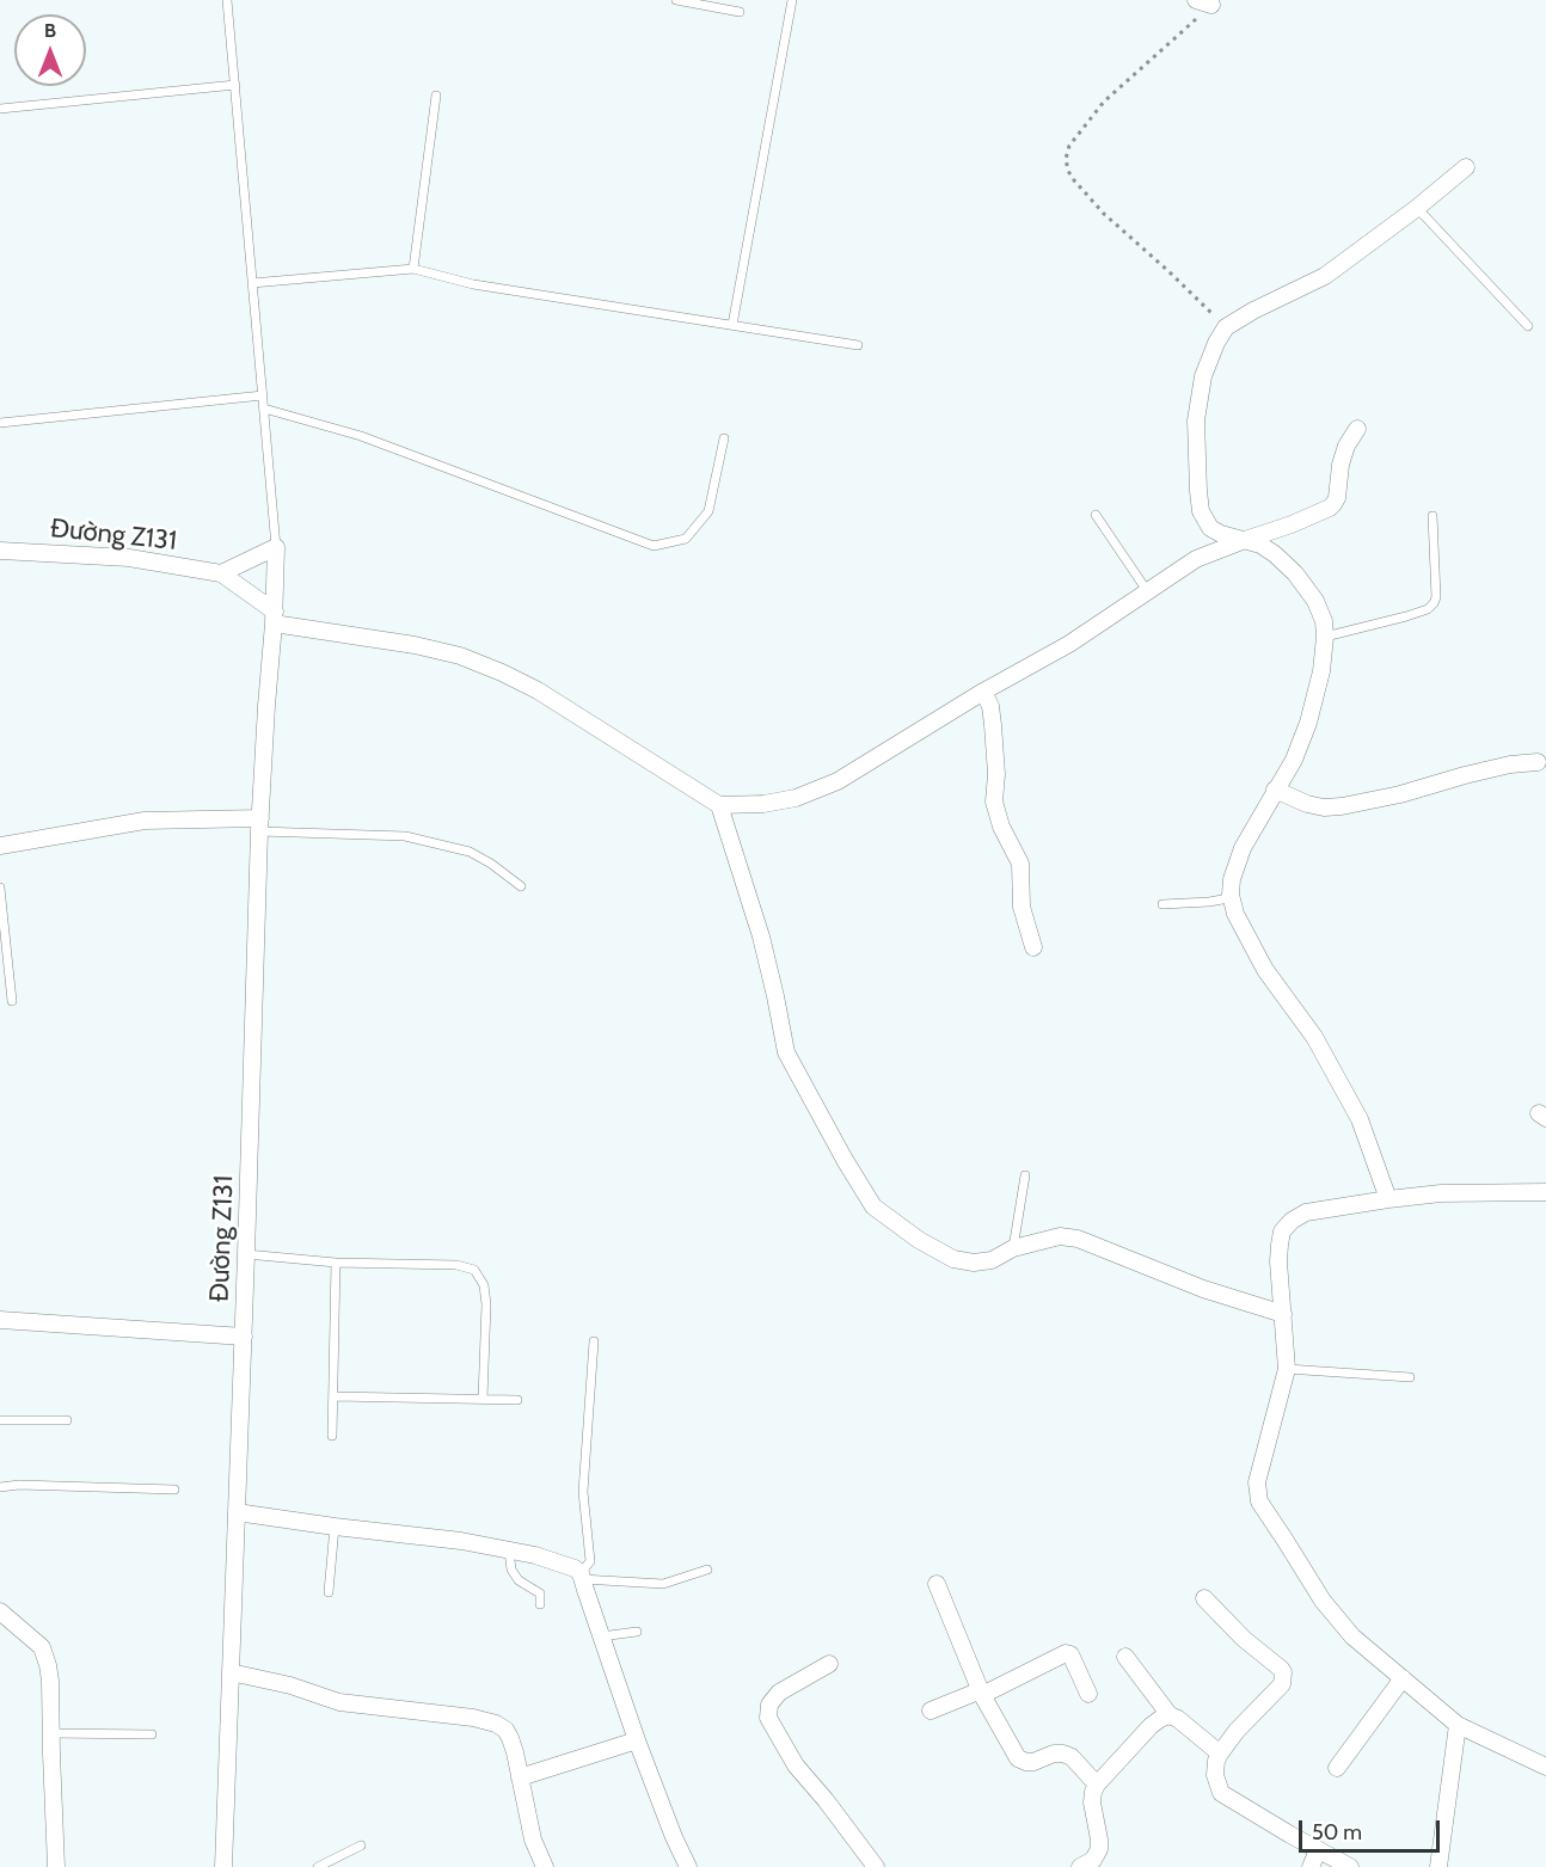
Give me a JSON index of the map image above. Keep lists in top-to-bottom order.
{
  "streets": {
    "street": ["Đường Z131"]
  },
  "scale_bar": "50 m",
  "north": "top"
}
